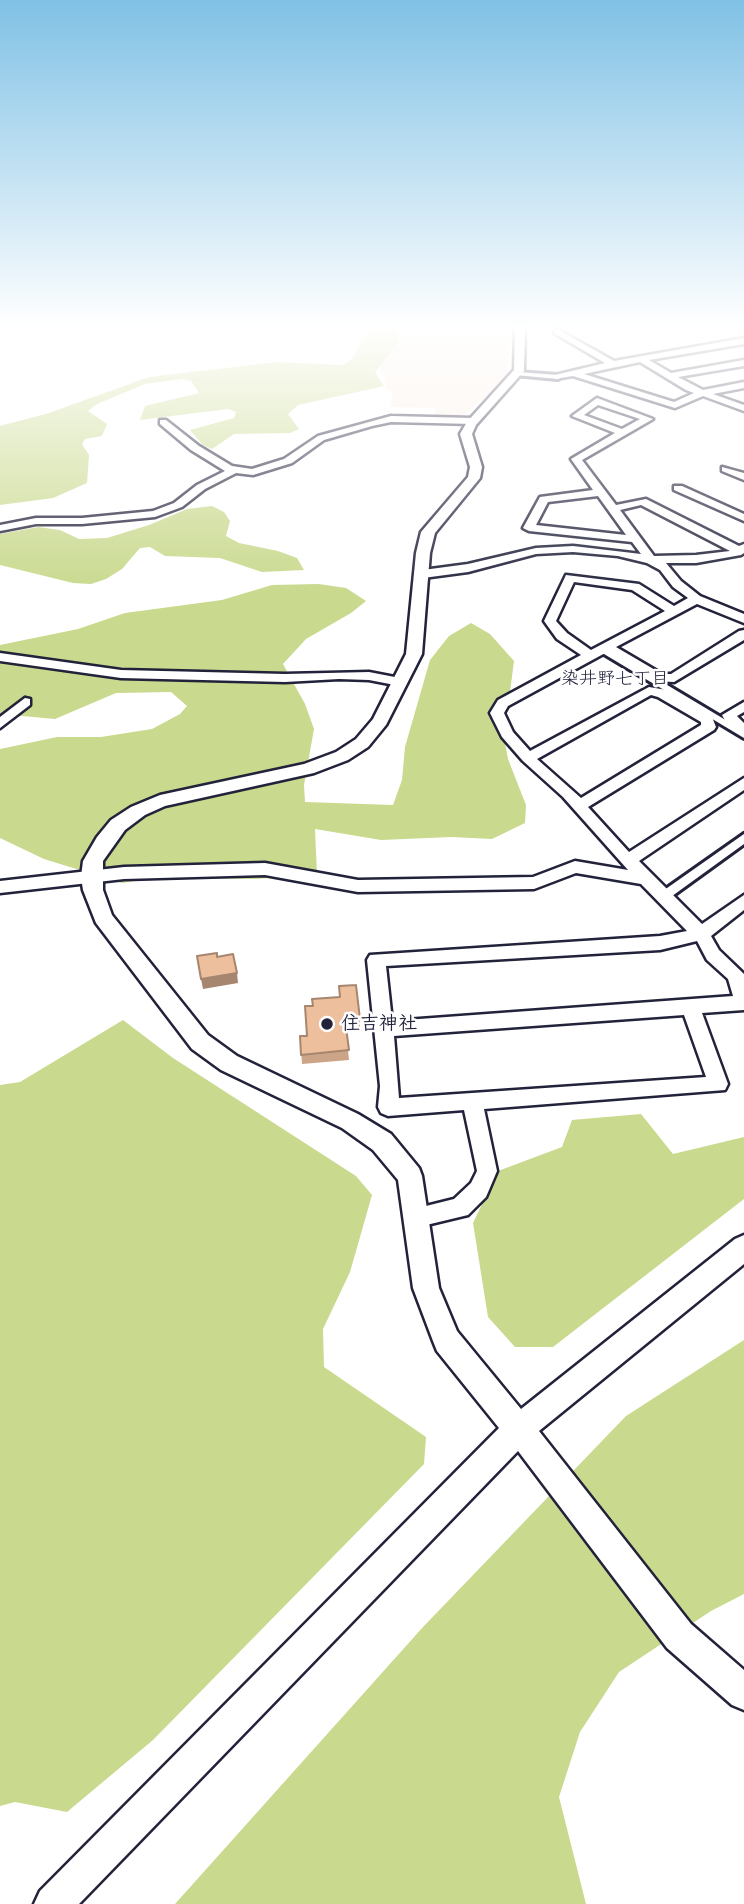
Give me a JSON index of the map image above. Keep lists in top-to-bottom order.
{
  "districts": ["染井野七丁目"],
  "places": ["住吉神社"]
}
